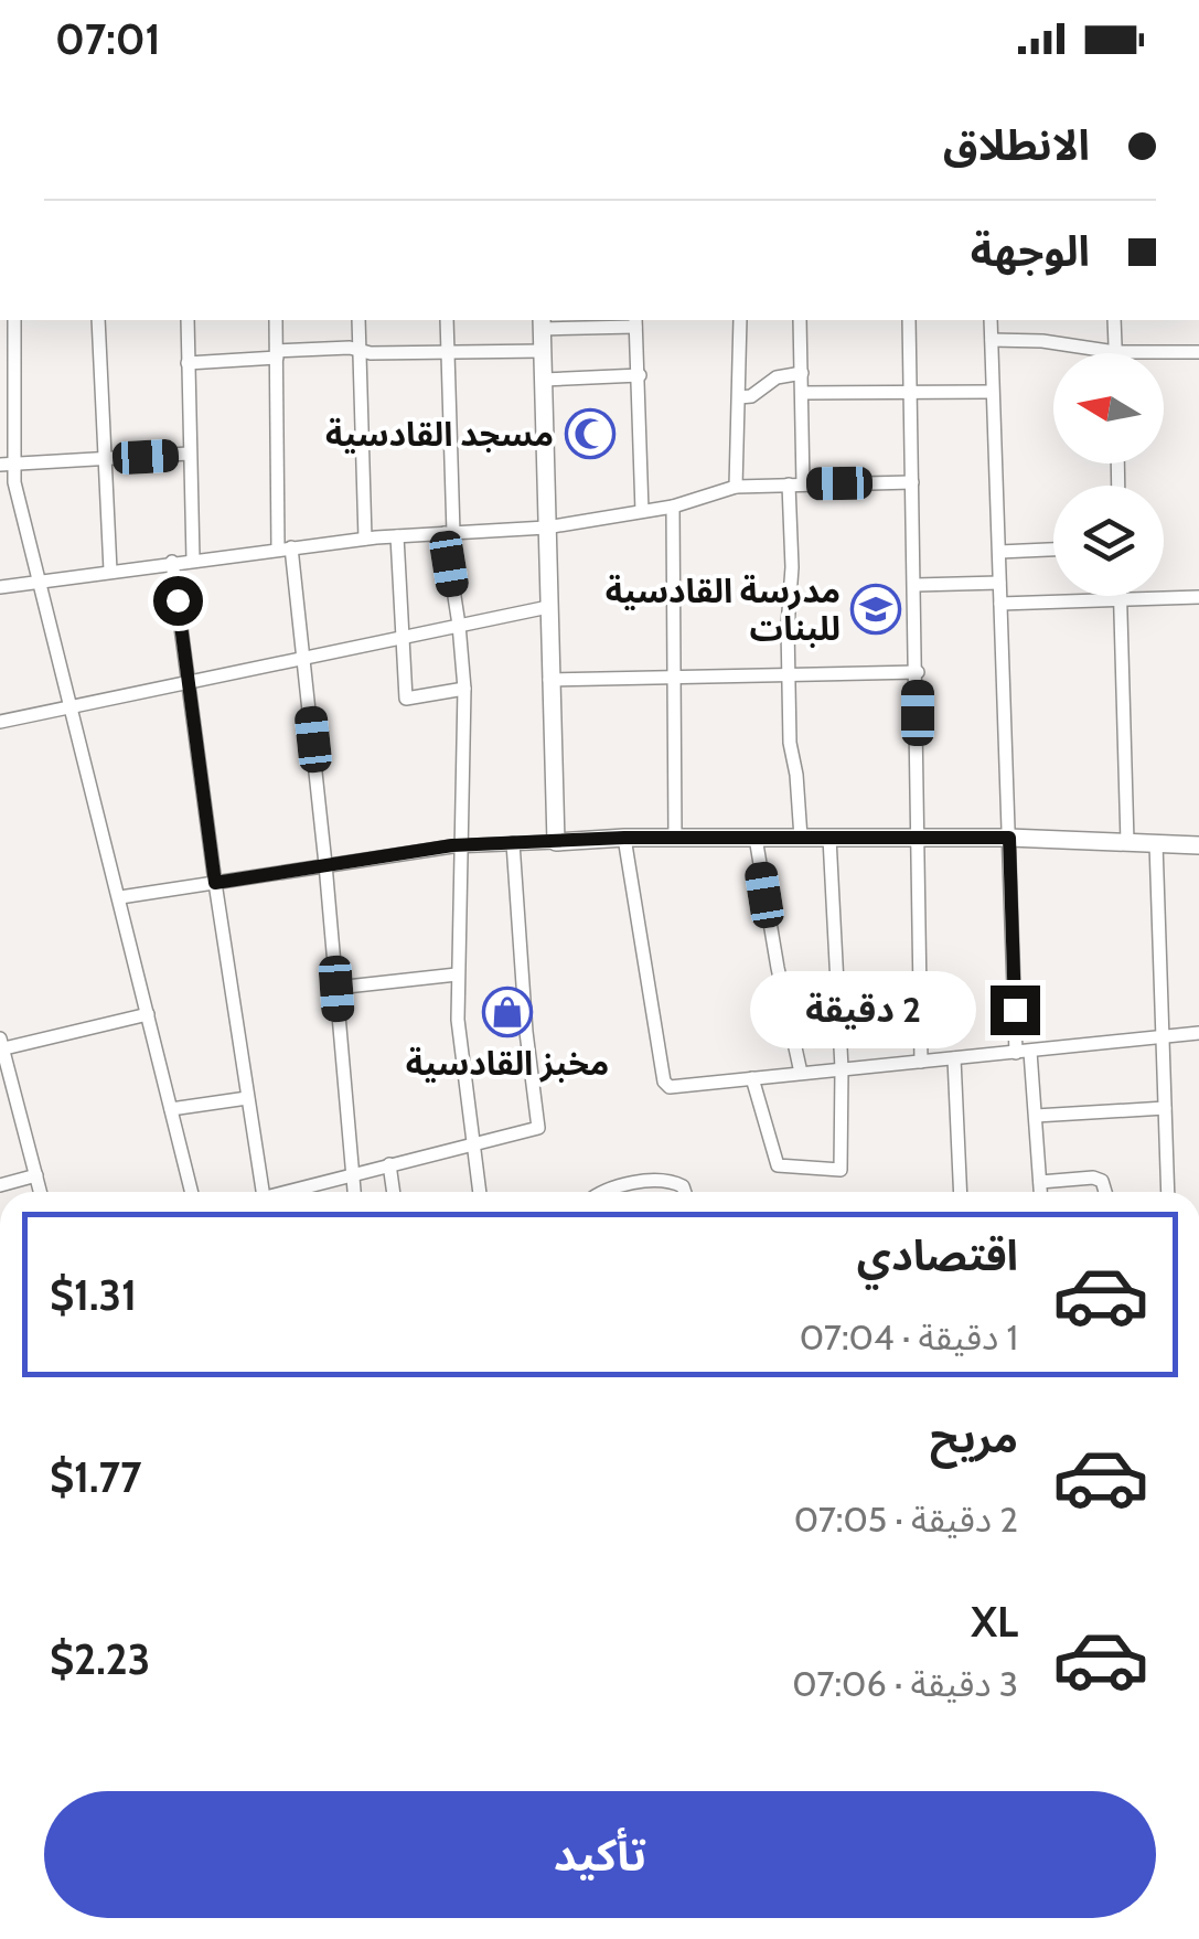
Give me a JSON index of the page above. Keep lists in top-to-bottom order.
{
  "places": {
    "mosque": ["مسجد القادسية"],
    "school or university": ["مدرسة القادسية للبنات"],
    "shop": ["مخبز القادسية"]
  },
  "north": "left",
  "page": {
    "status": "07:01",
    "banner": ["الانطلاق", "الوجهة"],
    "bubble": "2 دقيقة",
    "list": [
      {
        "name": "اقتصادي",
        "note": "1 دقيقة · 07:04",
        "value": "$1.31"
      },
      {
        "name": "مريح",
        "note": "2 دقيقة · 07:05",
        "value": "$1.77"
      },
      {
        "name": "XL",
        "note": "3 دقيقة · 07:06",
        "value": "$2.23"
      }
    ],
    "buttons": "تأكيد"
  }
}
